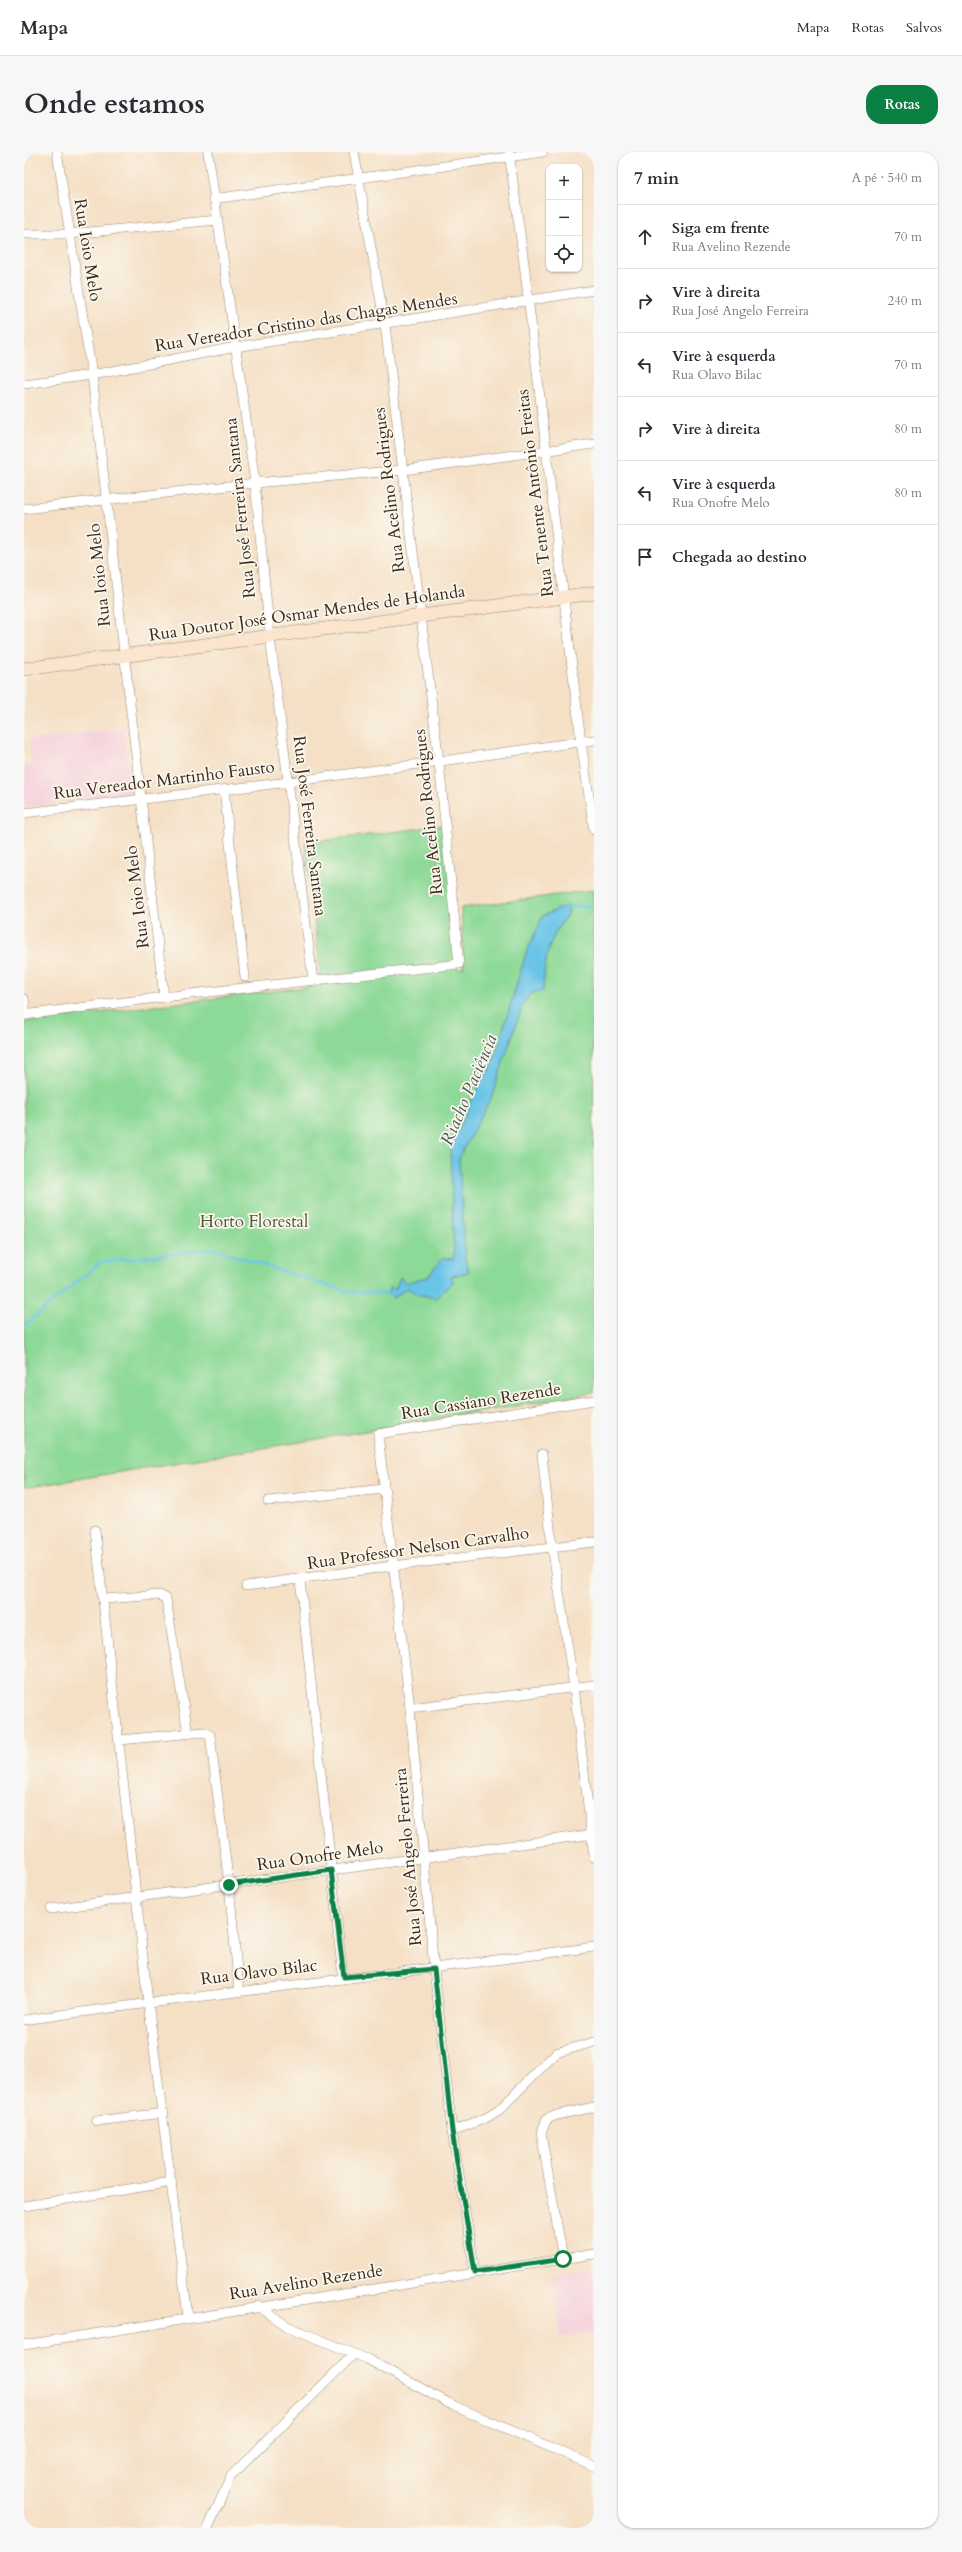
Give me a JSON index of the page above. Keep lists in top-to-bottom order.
{
  "streets": {
    "street": [
      "Rua Ioio Melo",
      "Rua Vereador Cristino das Chagas Mendes",
      "Rua Acelino Rodrigues",
      "Rua Tenente Antônio Freitas",
      "Rua José Ferreira Santana",
      "Rua Doutor José Osmar Mendes de Holanda",
      "Rua Vereador Martinho Fausto",
      "Rua Cassiano Rezende",
      "Rua Professor Nelson Carvalho",
      "Rua Onofre Melo",
      "Rua José Angelo Ferreira",
      "Rua Olavo Bilac",
      "Rua Avelino Rezende"
    ]
  },
  "crossings": [
    ["Rua Ioio Melo", "Rua Vereador Cristino das Chagas Mendes"],
    ["Rua Ioio Melo", "Rua Doutor José Osmar Mendes de Holanda"],
    ["Rua Ioio Melo", "Rua Vereador Martinho Fausto"],
    ["Rua Vereador Cristino das Chagas Mendes", "Rua Acelino Rodrigues"],
    ["Rua Vereador Cristino das Chagas Mendes", "Rua Tenente Antônio Freitas"],
    ["Rua Vereador Cristino das Chagas Mendes", "Rua José Ferreira Santana"],
    ["Rua Acelino Rodrigues", "Rua José Ferreira Santana"],
    ["Rua Acelino Rodrigues", "Rua Doutor José Osmar Mendes de Holanda"],
    ["Rua Acelino Rodrigues", "Rua Vereador Martinho Fausto"],
    ["Rua Tenente Antônio Freitas", "Rua Doutor José Osmar Mendes de Holanda"],
    ["Rua Tenente Antônio Freitas", "Rua Vereador Martinho Fausto"],
    ["Rua José Ferreira Santana", "Rua Doutor José Osmar Mendes de Holanda"],
    ["Rua José Ferreira Santana", "Rua Vereador Martinho Fausto"],
    ["Rua Cassiano Rezende", "Rua José Angelo Ferreira"],
    ["Rua Professor Nelson Carvalho", "Rua José Angelo Ferreira"],
    ["Rua Onofre Melo", "Rua José Angelo Ferreira"],
    ["Rua José Angelo Ferreira", "Rua Olavo Bilac"],
    ["Rua José Angelo Ferreira", "Rua Avelino Rezende"]
  ],
  "water": ["Riacho Paciência"],
  "parks": ["Horto Florestal"],
  "page": {
    "header": "Mapa",
    "nav": ["Mapa", "Rotas", "Salvos"],
    "title": "Onde estamos",
    "buttons": "Rotas",
    "heading": ["7 min", "A pé · 540 m"],
    "map_buttons": ["+", "−"],
    "list": [
      ["Siga em frente", "Rua Avelino Rezende", "70 m"],
      ["Vire à direita", "Rua José Angelo Ferreira", "240 m"],
      ["Vire à esquerda", "Rua Olavo Bilac", "70 m"],
      ["Vire à direita", "80 m"],
      ["Vire à esquerda", "Rua Onofre Melo", "80 m"],
      "Chegada ao destino"
    ]
  }
}
